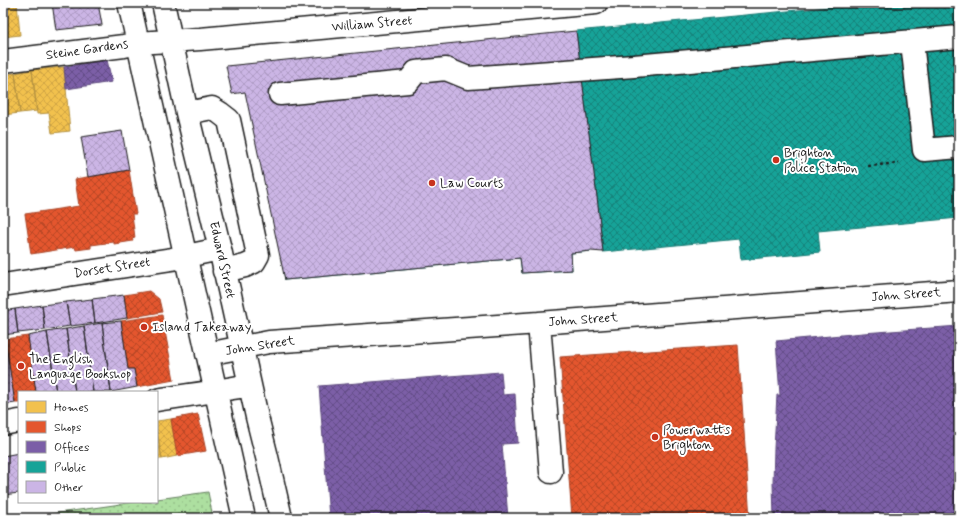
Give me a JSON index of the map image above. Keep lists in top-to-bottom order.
{
  "streets": {
    "street": [
      "William Street",
      "Steine Gardens",
      "Edward Street",
      "Dorset Street",
      "John Street"
    ]
  },
  "crossings": [
    ["William Street", "Steine Gardens"],
    ["William Street", "Edward Street"],
    ["Steine Gardens", "Edward Street"],
    ["Edward Street", "Dorset Street"],
    ["Edward Street", "John Street"]
  ],
  "places": [
    "Brighton Police Station",
    "Law Courts",
    "Island Takeaway",
    "The English Language Bookshop",
    "Powerwatts Brighton"
  ],
  "legend": [
    "Homes",
    "Shops",
    "Offices",
    "Public",
    "Other"
  ]
}
